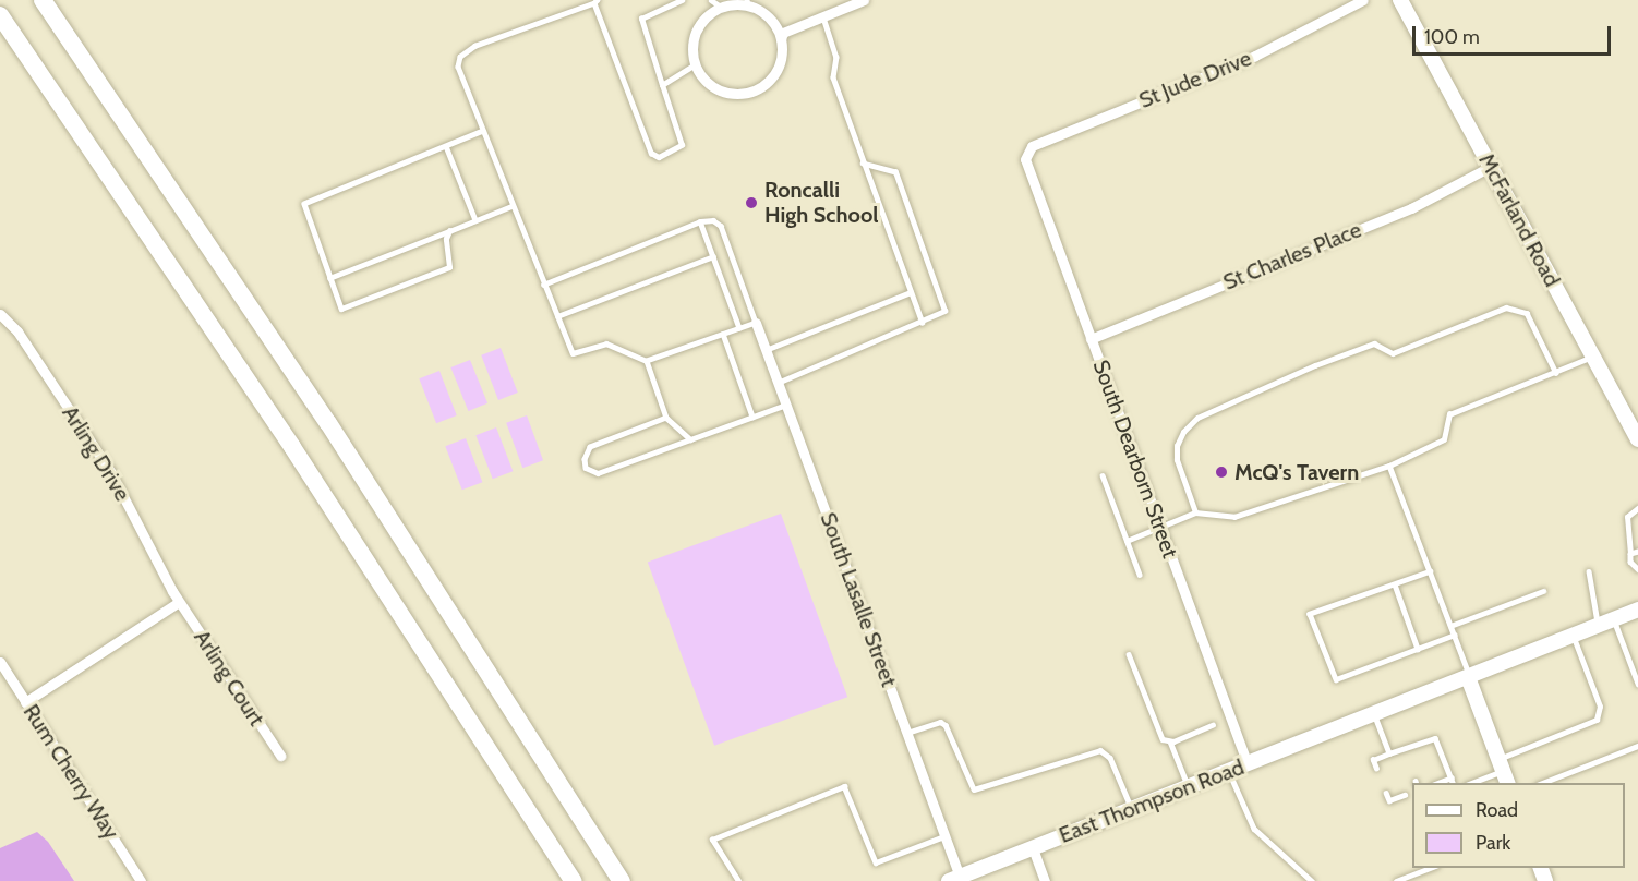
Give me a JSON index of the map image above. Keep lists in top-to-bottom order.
{
  "streets": {
    "main road": ["McFarland Road", "East Thompson Road"],
    "street": [
      "St Jude Drive",
      "St Charles Place",
      "Arling Drive",
      "South Dearborn Street",
      "South Lasalle Street",
      "Arling Court",
      "Rum Cherry Way"
    ]
  },
  "crossings": [
    ["St Jude Drive", "South Dearborn Street"],
    ["McFarland Road", "St Charles Place"],
    ["St Charles Place", "South Dearborn Street"],
    ["Arling Drive", "Arling Court"],
    ["South Dearborn Street", "East Thompson Road"],
    ["South Lasalle Street", "East Thompson Road"]
  ],
  "places": ["Roncalli High School", "McQ's Tavern"],
  "legend": ["Road", "Park"],
  "scale_bar": "100 m"
}
